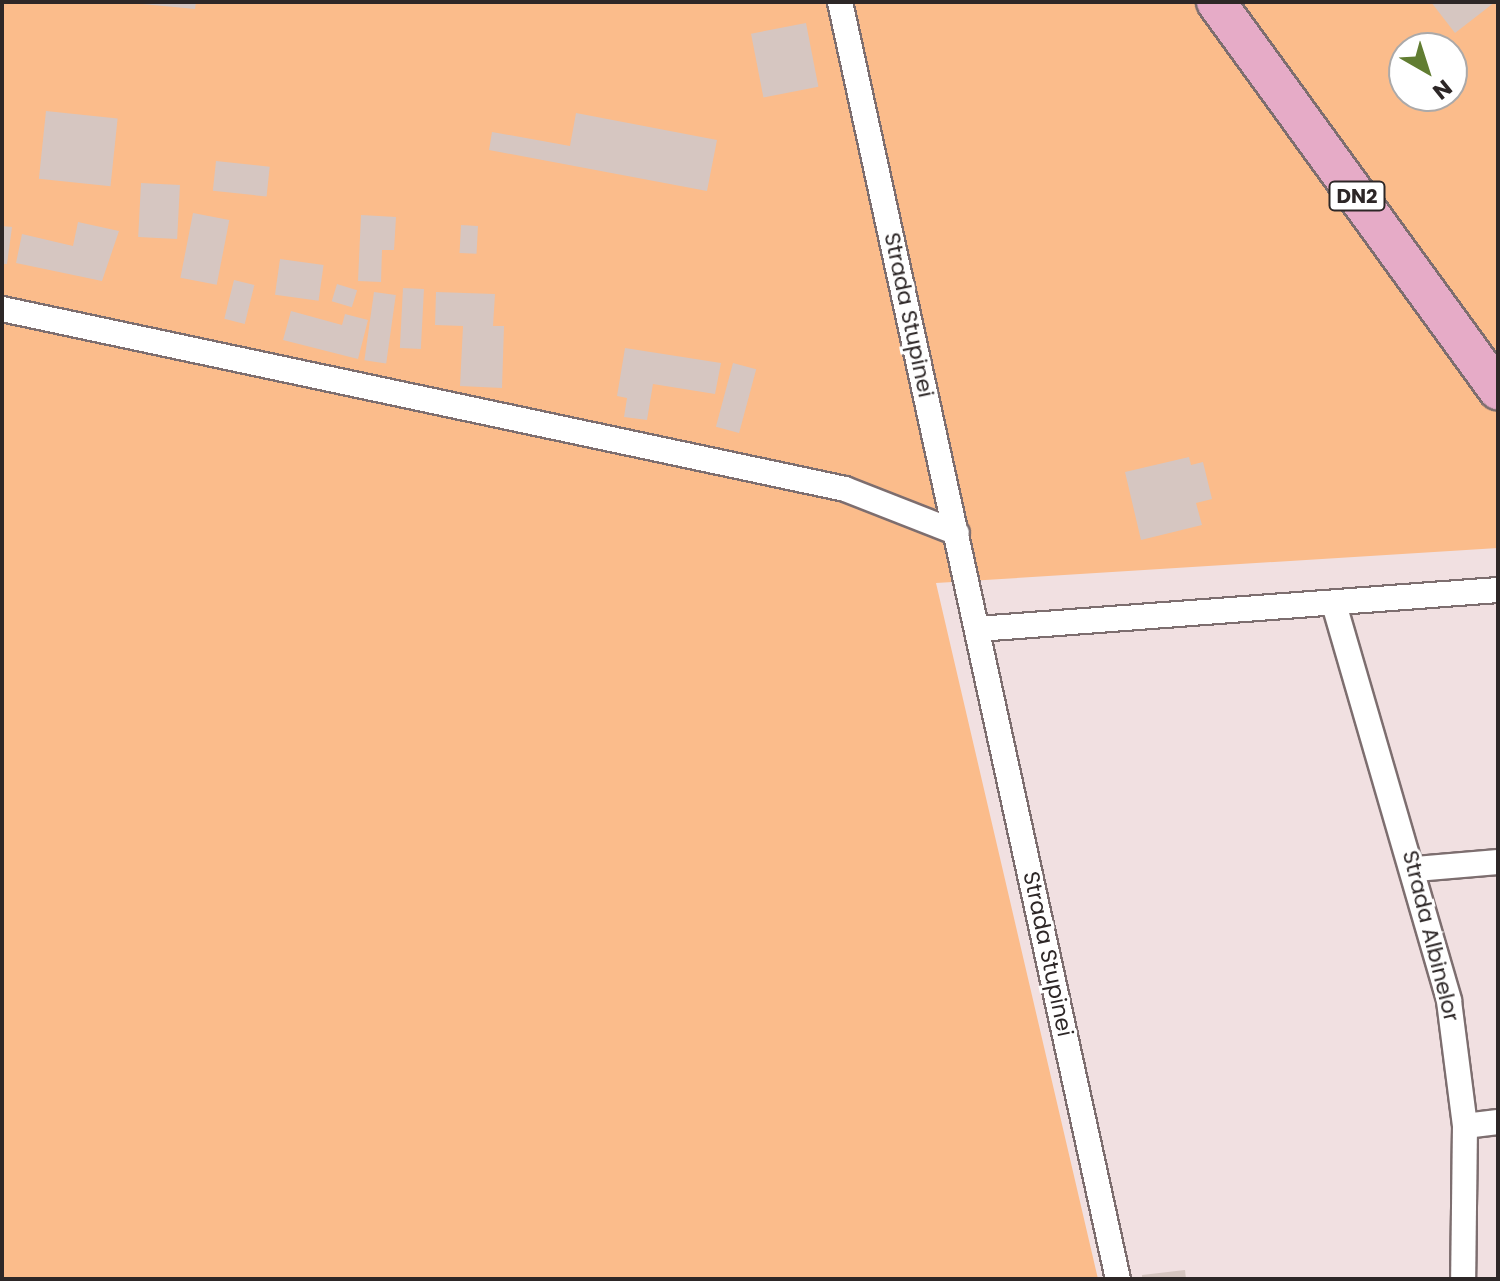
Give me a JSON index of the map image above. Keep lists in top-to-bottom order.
{
  "streets": {
    "main road": ["DN2"],
    "street": ["Strada Stupinei", "Strada Albinelor"]
  },
  "north": "bottom right"
}
